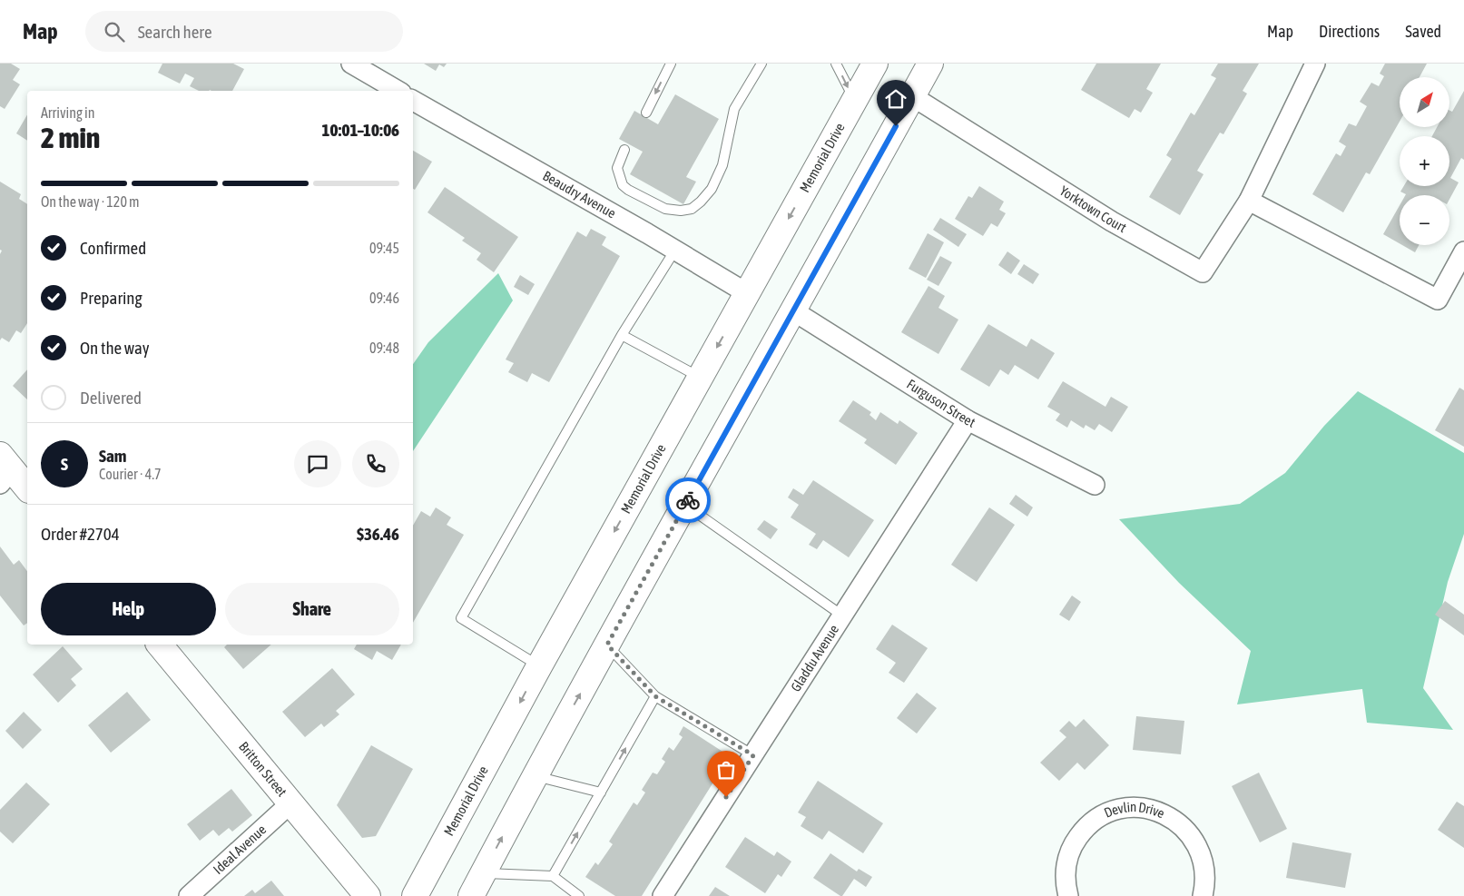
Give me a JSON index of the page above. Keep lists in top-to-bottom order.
{
  "streets": {
    "main road": ["Memorial Drive", "Britton Street"],
    "street": [
      "Beaudry Avenue",
      "Yorktown Court",
      "Furguson Street",
      "Gladdu Avenue",
      "Devlin Drive",
      "Ideal Avenue"
    ]
  },
  "crossings": [
    ["Memorial Drive", "Beaudry Avenue"],
    ["Furguson Street", "Gladdu Avenue"],
    ["Britton Street", "Ideal Avenue"]
  ],
  "north": "top right",
  "page": {
    "header": "Map",
    "search": "Search here",
    "nav": ["Map", "Directions", "Saved"],
    "map_buttons": ["+", "−"],
    "heading": ["2 min", "Arriving in", "10:01–10:06"],
    "panel": [
      "Sam",
      "Courier · 4.7",
      "Order #2704",
      "$36.46"
    ],
    "bar": "On the way · 120 m",
    "list": [
      ["Confirmed", "09:45"],
      ["Preparing", "09:46"],
      ["On the way", "09:48"],
      "Delivered"
    ],
    "round": "S",
    "buttons": ["Help", "Share"]
  }
}
